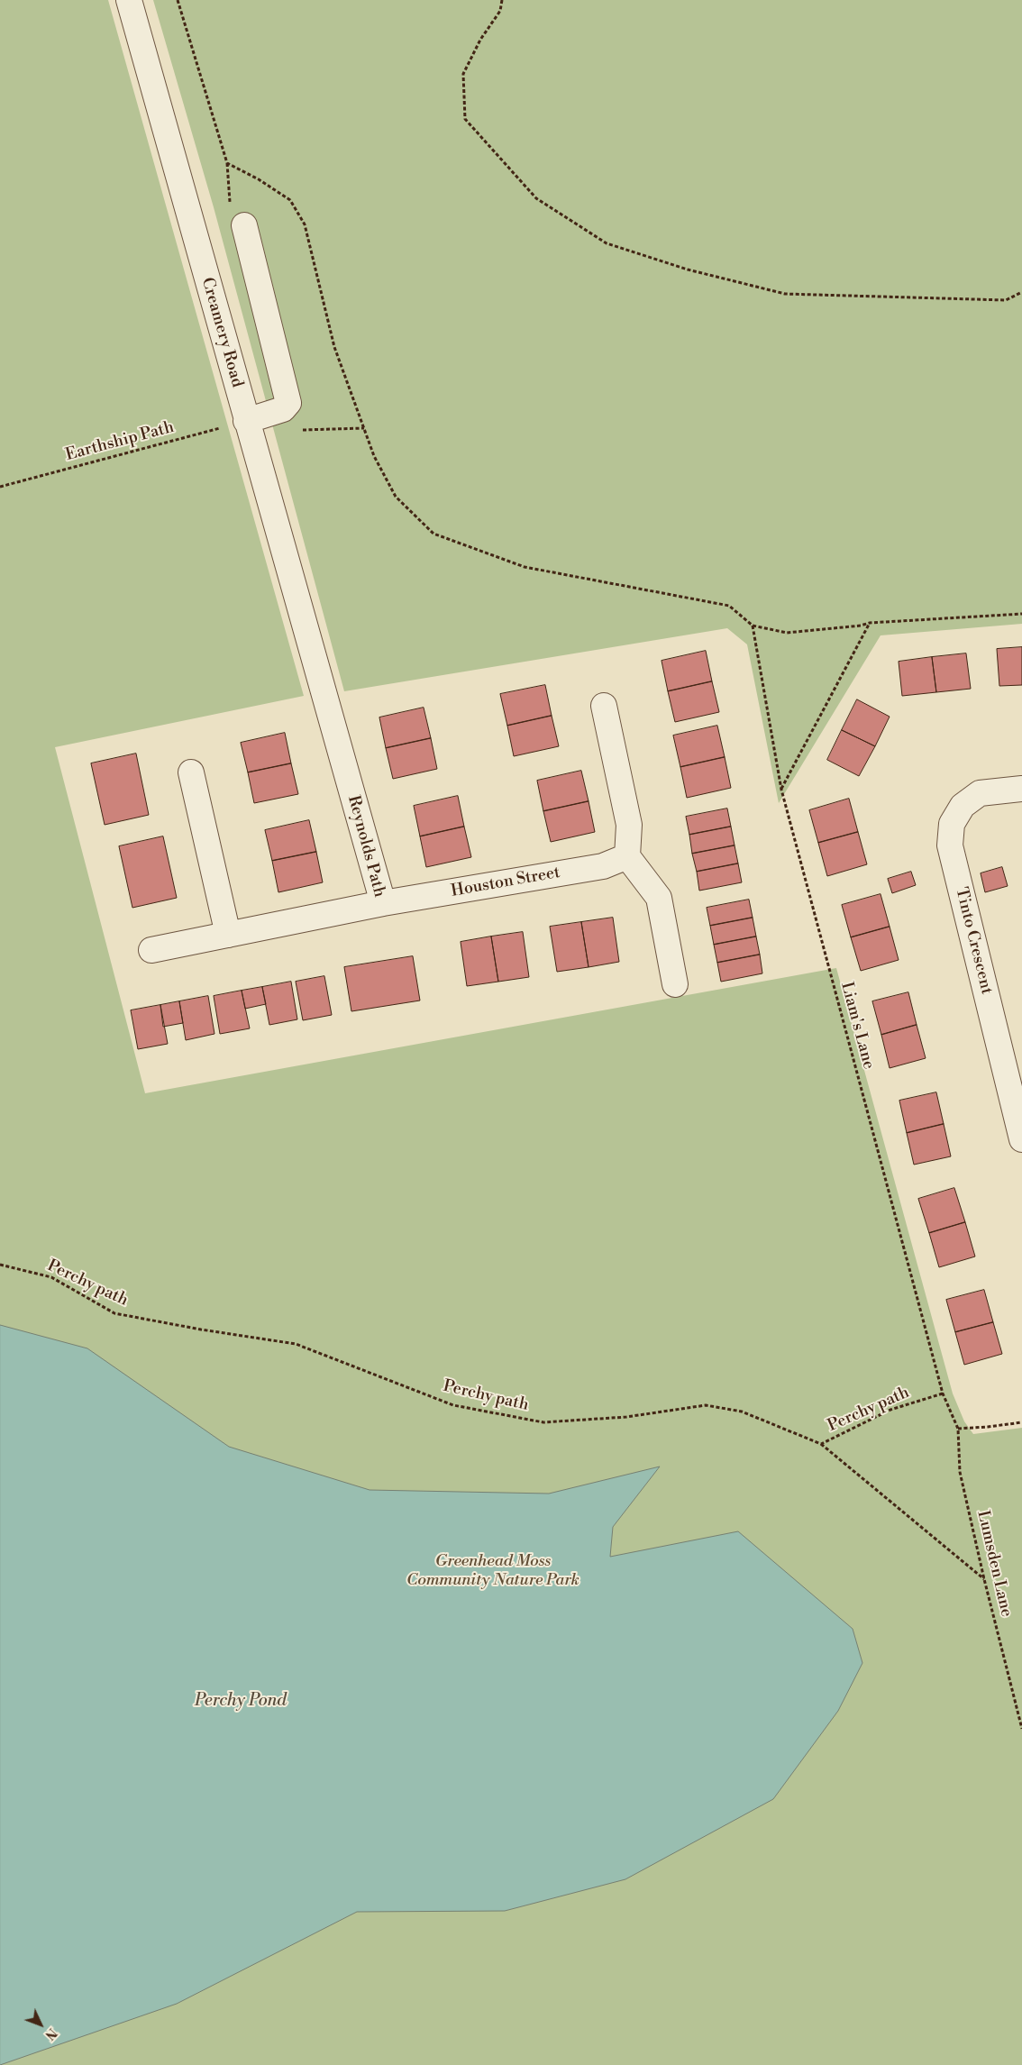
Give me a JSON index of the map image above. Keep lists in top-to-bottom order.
{
  "streets": {
    "street": [
      "Creamery Road",
      "Reynolds Path",
      "Houston Street",
      "Tinto Crescent"
    ],
    "path": [
      "Earthship Path",
      "Liam's Lane",
      "Perchy path",
      "Lumsden Lane"
    ]
  },
  "crossings": [
    ["Creamery Road", "Earthship Path"],
    ["Creamery Road", "Reynolds Path"],
    ["Reynolds Path", "Houston Street"],
    ["Liam's Lane", "Perchy path"],
    ["Liam's Lane", "Lumsden Lane"]
  ],
  "water": ["Perchy Pond"],
  "parks": ["Greenhead Moss Community Nature Park"],
  "north": "bottom right"
}
